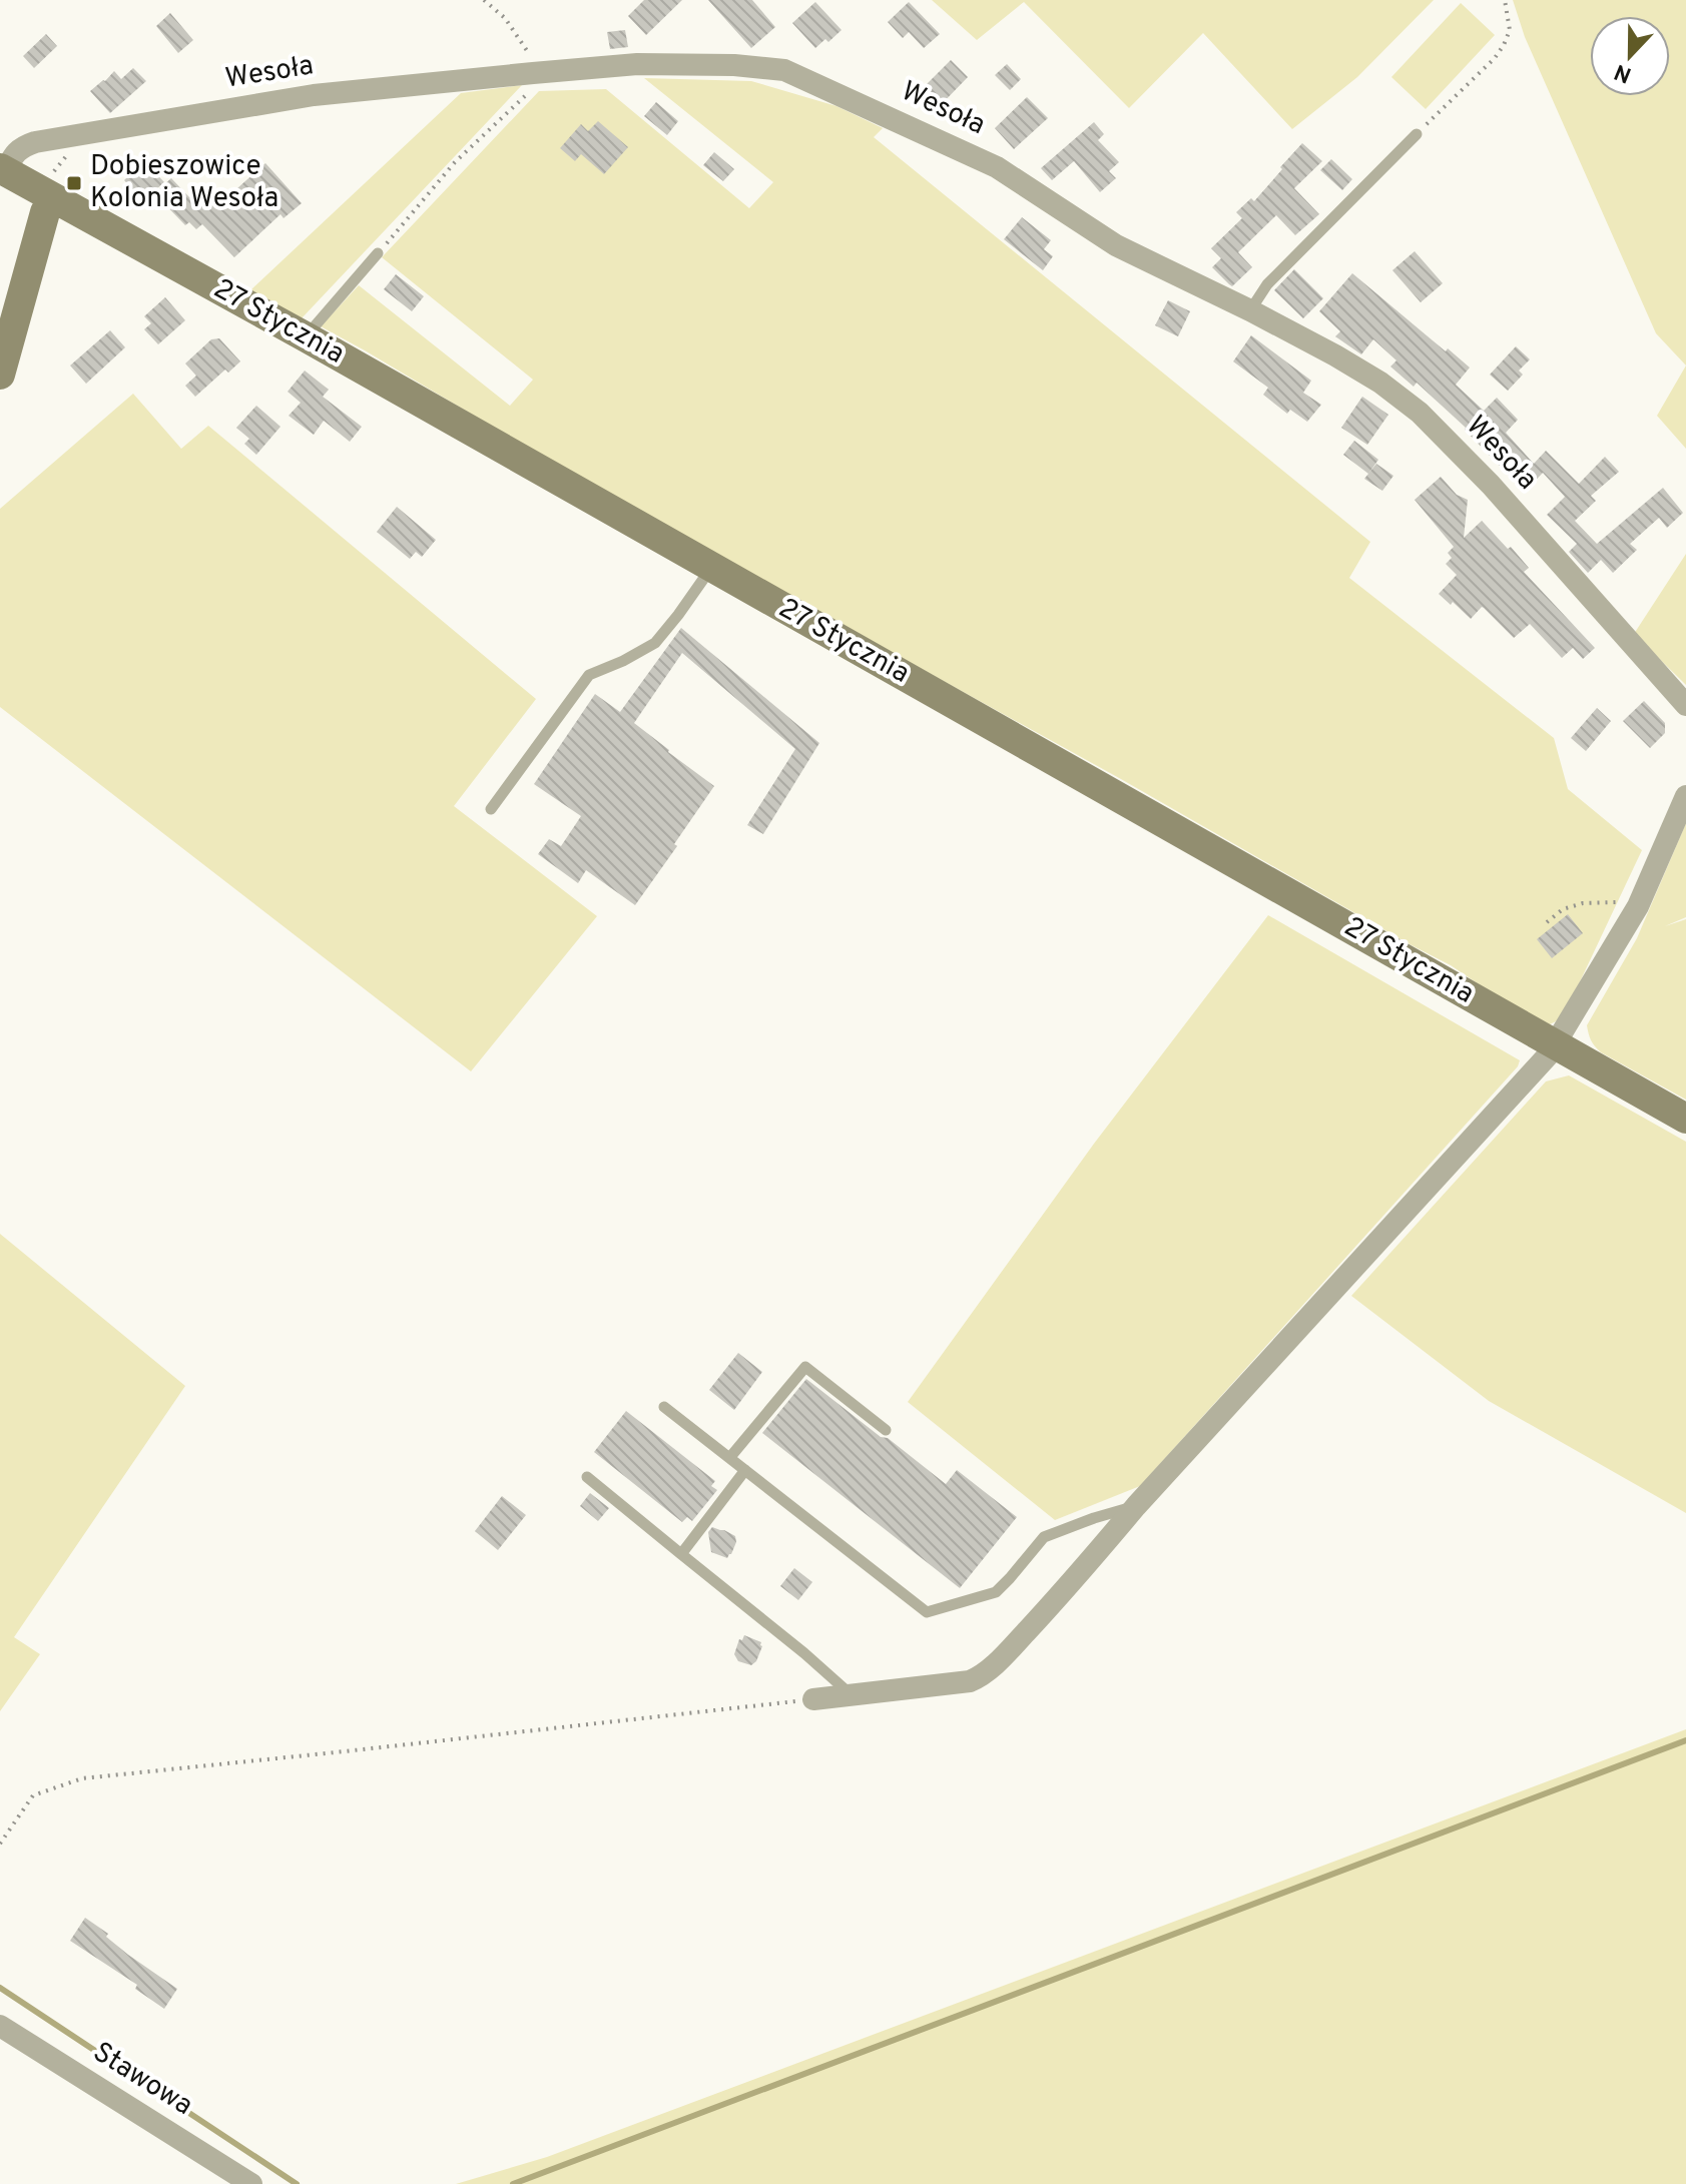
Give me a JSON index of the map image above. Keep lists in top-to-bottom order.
{
  "streets": {
    "street": ["Wesoła", "27 Stycznia", "Stawowa"]
  },
  "crossings": [
    ["Wesoła", "27 Stycznia"]
  ],
  "places": {
    "transit": ["Dobieszowice Kolonia Wesoła"]
  },
  "north": "bottom"
}
